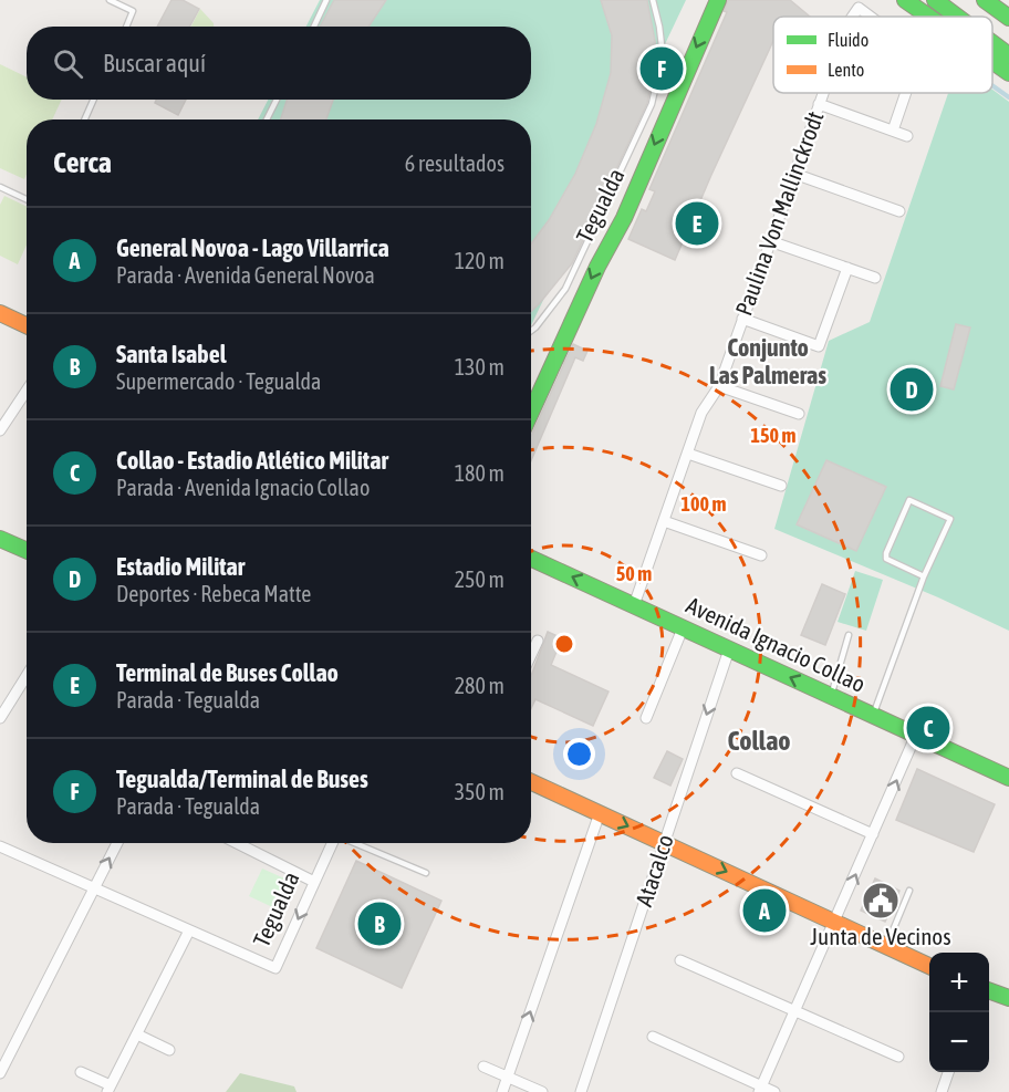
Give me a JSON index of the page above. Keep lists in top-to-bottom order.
{
  "streets": {
    "main road": ["Tegualda", "Avenida Ignacio Collao"],
    "street": ["Paulina Von Mallinckrodt", "Atacalco"]
  },
  "crossings": [
    ["Paulina Von Mallinckrodt", "Avenida Ignacio Collao"],
    ["Avenida Ignacio Collao", "Atacalco"]
  ],
  "one_way": ["Tegualda", "Avenida Ignacio Collao"],
  "districts": ["Conjunto Las Palmeras", "Collao"],
  "places": {
    "public building": ["Junta de Vecinos"]
  },
  "legend": ["Fluido", "Lento"],
  "page": {
    "search": "Buscar aquí",
    "pins": [
      "F",
      "E",
      "D",
      "C",
      "A",
      "B"
    ],
    "heading": ["Cerca", "6 resultados"],
    "list": [
      {
        "mark": "A",
        "name": "General Novoa - Lago Villarrica",
        "note": "Parada · Avenida General Novoa",
        "value": "120 m"
      },
      {
        "mark": "B",
        "name": "Santa Isabel",
        "note": "Supermercado · Tegualda",
        "value": "130 m"
      },
      {
        "mark": "C",
        "name": "Collao - Estadio Atlético Militar",
        "note": "Parada · Avenida Ignacio Collao",
        "value": "180 m"
      },
      {
        "mark": "D",
        "name": "Estadio Militar",
        "note": "Deportes · Rebeca Matte",
        "value": "250 m"
      },
      {
        "mark": "E",
        "name": "Terminal de Buses Collao",
        "note": "Parada · Tegualda",
        "value": "280 m"
      },
      {
        "mark": "F",
        "name": "Tegualda/Terminal de Buses",
        "note": "Parada · Tegualda",
        "value": "350 m"
      }
    ],
    "map_buttons": ["+", "−"]
  },
  "rings": ["150 m", "100 m", "50 m"]
}
